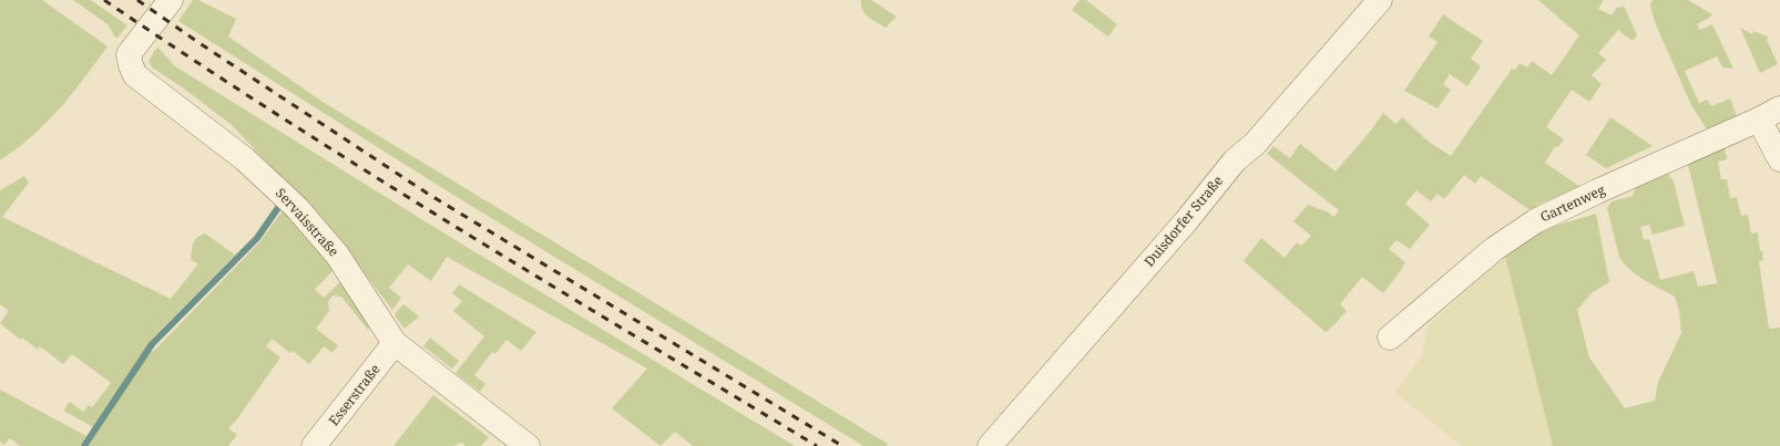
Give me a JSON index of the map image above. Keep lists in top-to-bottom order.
{
  "streets": {
    "street": [
      "Gartenweg",
      "Duisdorfer Straße",
      "Servaisstraße",
      "Esserstraße"
    ]
  },
  "crossings": [
    ["Servaisstraße", "Esserstraße"]
  ]
}
